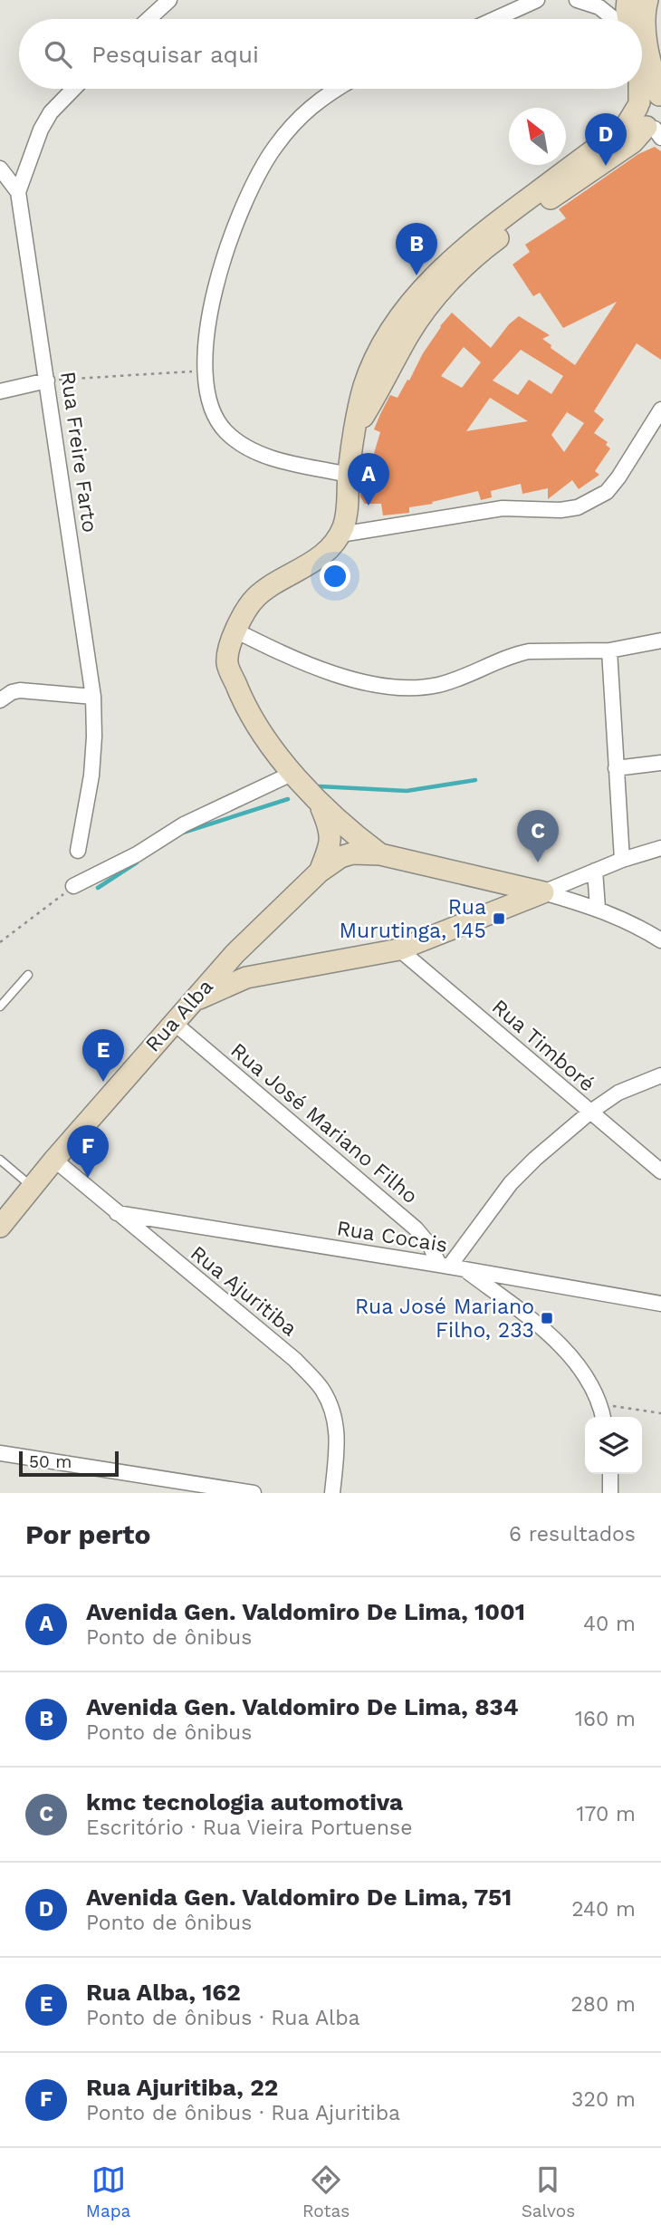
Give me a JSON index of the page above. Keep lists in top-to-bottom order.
{
  "streets": {
    "street": [
      "Rua Freire Farto",
      "Rua Alba",
      "Rua Timboré",
      "Rua José Mariano Filho",
      "Rua Cocais",
      "Rua Ajuritiba"
    ]
  },
  "crossings": [
    ["Rua Alba", "Rua José Mariano Filho"],
    ["Rua Alba", "Rua Ajuritiba"],
    ["Rua José Mariano Filho", "Rua Cocais"],
    ["Rua Cocais", "Rua Ajuritiba"]
  ],
  "places": {
    "transit": ["Rua Murutinga, 145", "Rua José Mariano Filho, 233"]
  },
  "scale_bar": "50 m",
  "north": "top left",
  "page": {
    "search": "Pesquisar aqui",
    "pins": [
      "D",
      "B",
      "A",
      "C",
      "E",
      "F"
    ],
    "scale": "50 m",
    "heading": ["Por perto", "6 resultados"],
    "list": [
      {
        "mark": "A",
        "name": "Avenida Gen. Valdomiro De Lima, 1001",
        "note": "Ponto de ônibus",
        "value": "40 m"
      },
      {
        "mark": "B",
        "name": "Avenida Gen. Valdomiro De Lima, 834",
        "note": "Ponto de ônibus",
        "value": "160 m"
      },
      {
        "mark": "C",
        "name": "kmc tecnologia automotiva",
        "note": "Escritório · Rua Vieira Portuense",
        "value": "170 m"
      },
      {
        "mark": "D",
        "name": "Avenida Gen. Valdomiro De Lima, 751",
        "note": "Ponto de ônibus",
        "value": "240 m"
      },
      {
        "mark": "E",
        "name": "Rua Alba, 162",
        "note": "Ponto de ônibus · Rua Alba",
        "value": "280 m"
      },
      {
        "mark": "F",
        "name": "Rua Ajuritiba, 22",
        "note": "Ponto de ônibus · Rua Ajuritiba",
        "value": "320 m"
      }
    ],
    "nav": ["Mapa", "Rotas", "Salvos"]
  }
}
